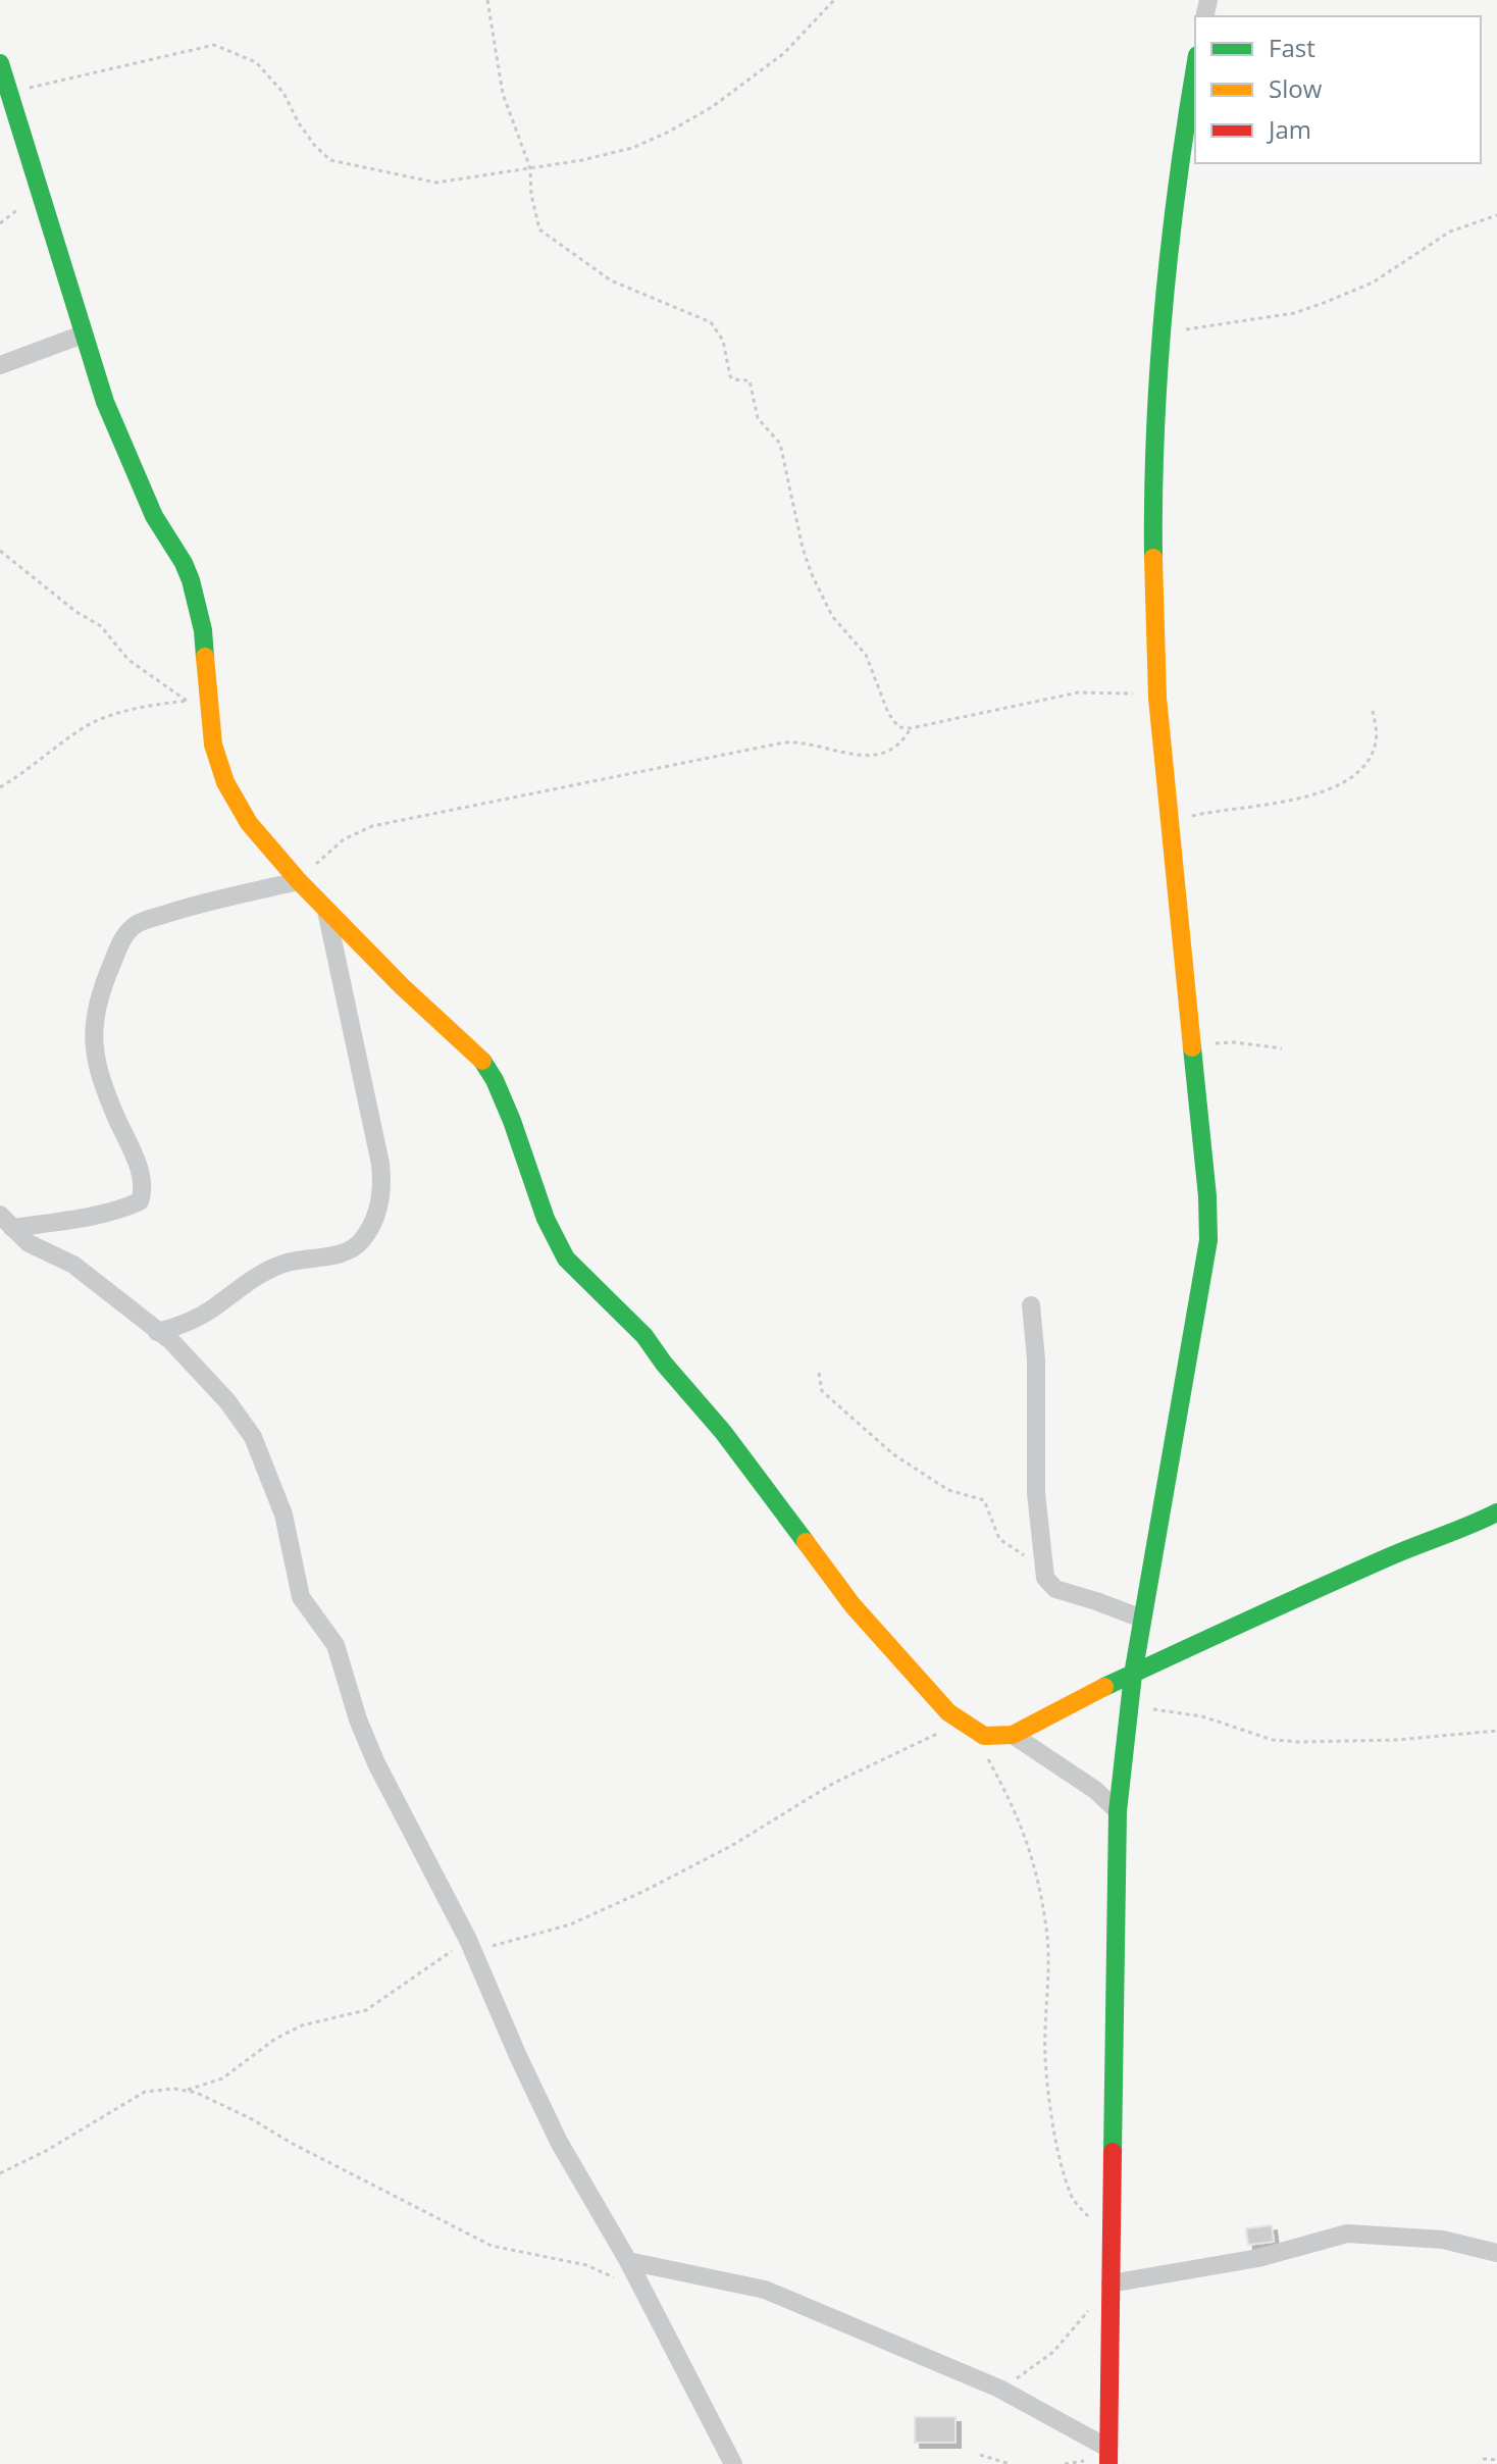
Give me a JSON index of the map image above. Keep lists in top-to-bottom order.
{
  "legend": ["Fast", "Slow", "Jam"]
}
